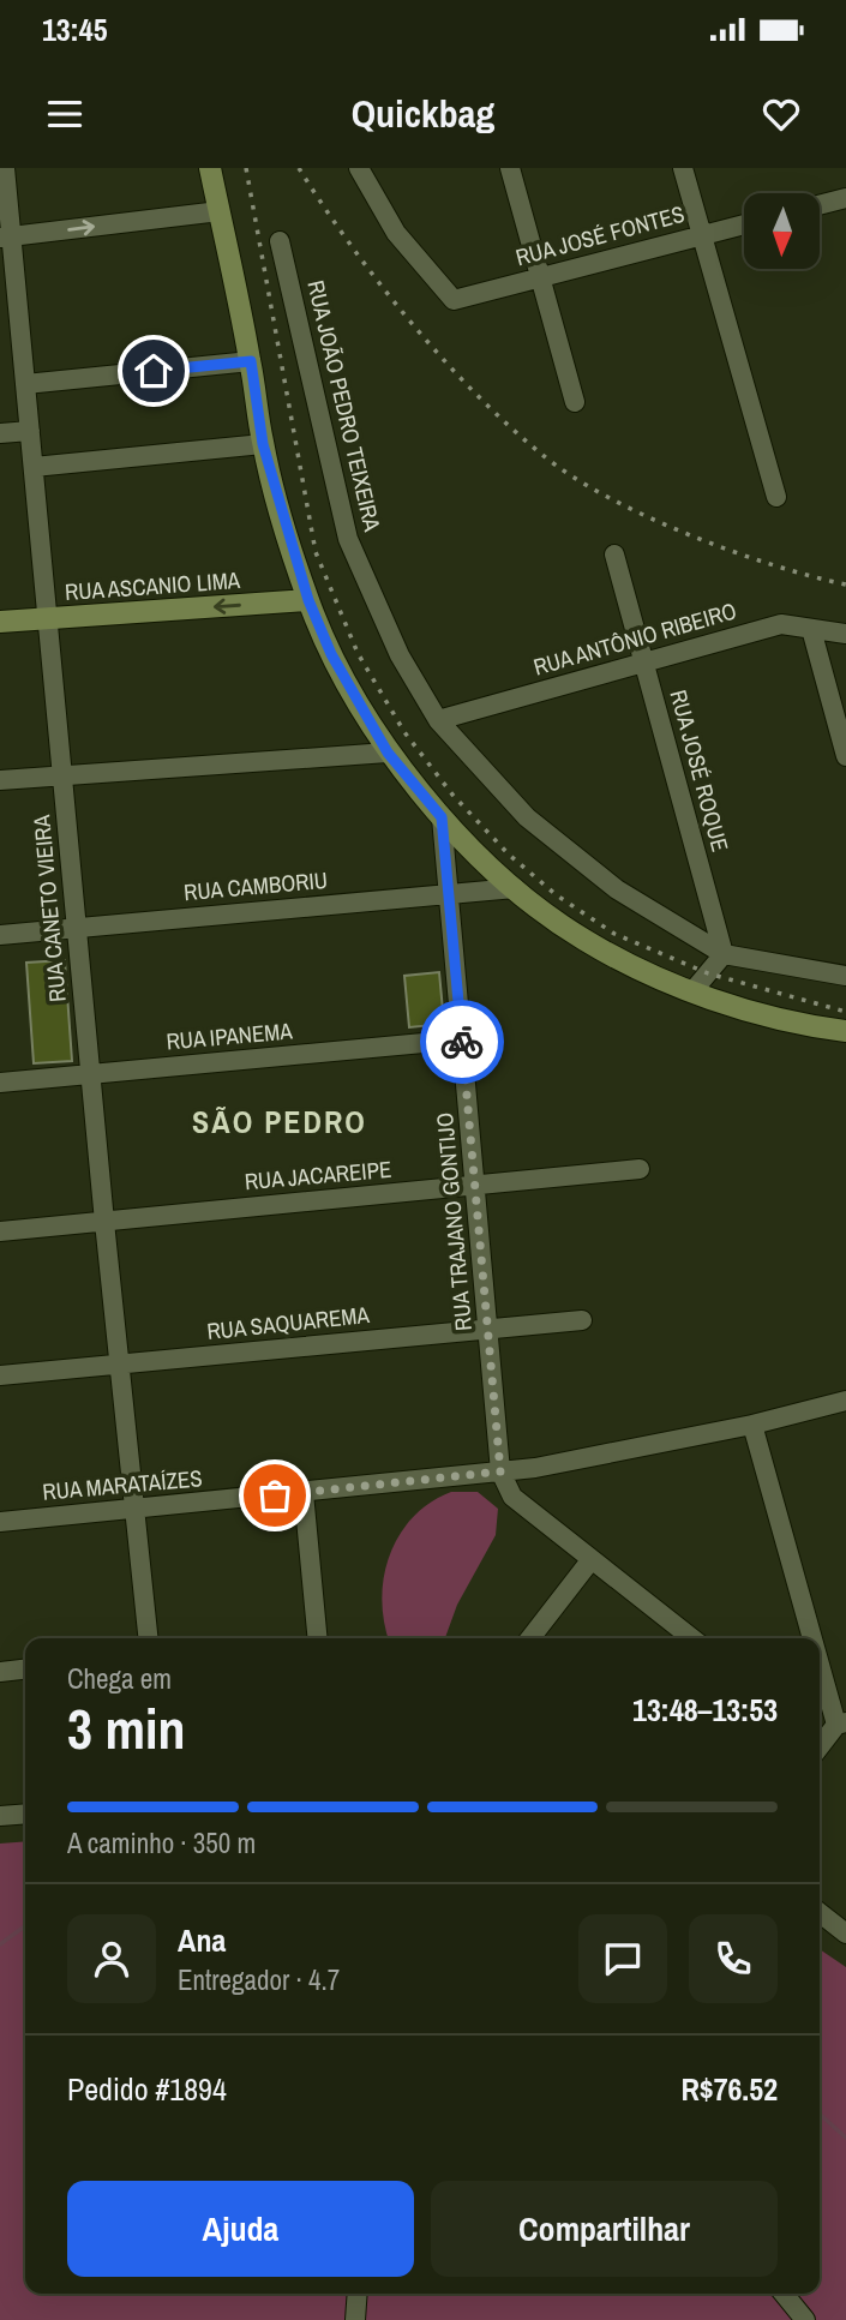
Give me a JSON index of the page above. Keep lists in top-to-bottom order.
{
  "streets": {
    "street": [
      "RUA JOSÉ FONTES",
      "RUA JOÃO PEDRO TEIXEIRA",
      "RUA ASCANIO LIMA",
      "RUA ANTÔNIO RIBEIRO",
      "RUA JOSÉ ROQUE",
      "RUA CAMBORIU",
      "RUA CANETO VIEIRA",
      "RUA IPANEMA",
      "RUA JACAREIPE",
      "RUA TRAJANO GONTIJO",
      "RUA SAQUAREMA",
      "RUA MARATAÍZES"
    ]
  },
  "crossings": [
    ["RUA JOÃO PEDRO TEIXEIRA", "RUA ANTÔNIO RIBEIRO"],
    ["RUA JOÃO PEDRO TEIXEIRA", "RUA JOSÉ ROQUE"],
    ["RUA ASCANIO LIMA", "RUA CANETO VIEIRA"],
    ["RUA ANTÔNIO RIBEIRO", "RUA JOSÉ ROQUE"],
    ["RUA CAMBORIU", "RUA CANETO VIEIRA"],
    ["RUA CAMBORIU", "RUA TRAJANO GONTIJO"],
    ["RUA CANETO VIEIRA", "RUA IPANEMA"],
    ["RUA CANETO VIEIRA", "RUA JACAREIPE"],
    ["RUA CANETO VIEIRA", "RUA SAQUAREMA"],
    ["RUA CANETO VIEIRA", "RUA MARATAÍZES"],
    ["RUA IPANEMA", "RUA TRAJANO GONTIJO"],
    ["RUA JACAREIPE", "RUA TRAJANO GONTIJO"],
    ["RUA TRAJANO GONTIJO", "RUA SAQUAREMA"],
    ["RUA TRAJANO GONTIJO", "RUA MARATAÍZES"]
  ],
  "districts": ["SÃO PEDRO"],
  "north": "bottom",
  "page": {
    "status": "13:45",
    "header": "Quickbag",
    "heading": ["3 min", "Chega em", "13:48–13:53"],
    "panel": [
      "Ana",
      "Entregador · 4.7",
      "Pedido #1894",
      "R$76.52"
    ],
    "bar": "A caminho · 350 m",
    "buttons": ["Ajuda", "Compartilhar"]
  }
}
